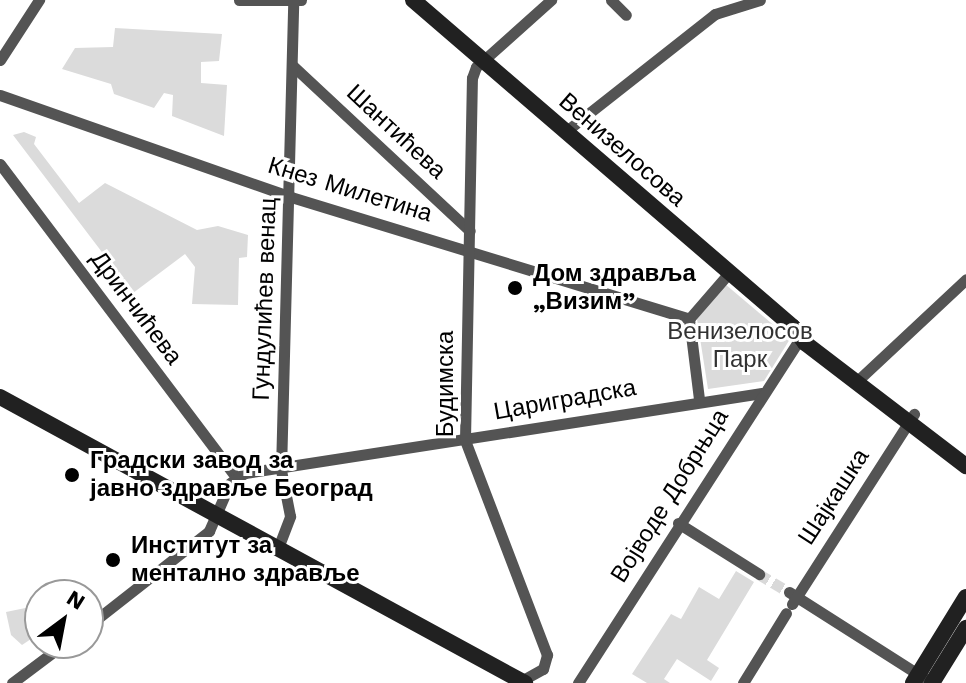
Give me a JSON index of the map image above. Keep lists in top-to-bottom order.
{
  "streets": {
    "street": [
      "Шантићева",
      "Венизелосова",
      "Кнез Милетина",
      "Гундулићев венац",
      "Дринчићева",
      "Будимска",
      "Цариградска",
      "Војводе Добрњца",
      "Шајкашка"
    ]
  },
  "crossings": [
    ["Шантићева", "Гундулићев венац"],
    ["Шантићева", "Будимска"],
    ["Венизелосова", "Будимска"],
    ["Венизелосова", "Војводе Добрњца"],
    ["Венизелосова", "Шајкашка"],
    ["Кнез Милетина", "Гундулићев венац"],
    ["Кнез Милетина", "Будимска"],
    ["Гундулићев венац", "Цариградска"],
    ["Дринчићева", "Цариградска"],
    ["Будимска", "Цариградска"],
    ["Цариградска", "Војводе Добрњца"]
  ],
  "parks": ["Венизелосов Парк"],
  "places": ["Дом здравља „Визим”", "Градски завод за јавно здравље Београд", "Институт за ментално здравље"],
  "north": "top right"
}
